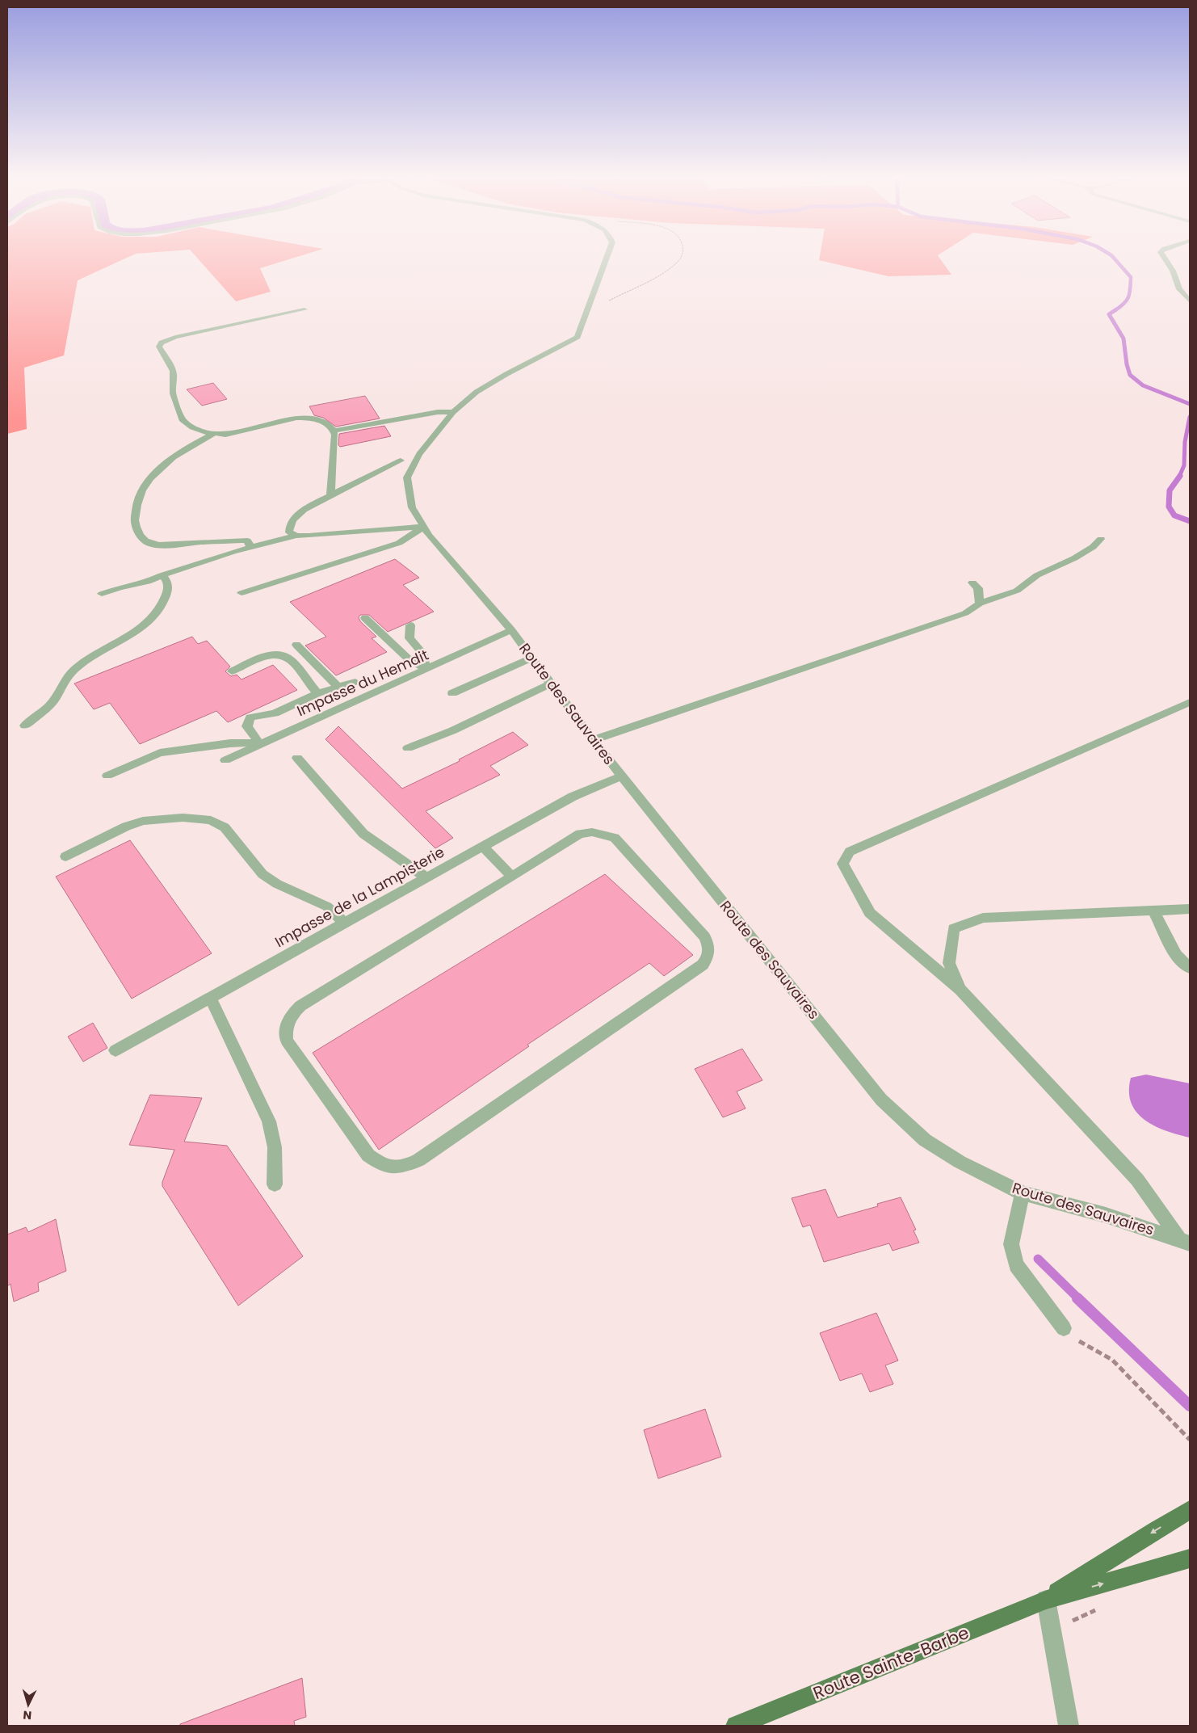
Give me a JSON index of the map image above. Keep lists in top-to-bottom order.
{
  "streets": {
    "main road": ["Route Sainte-Barbe"],
    "street": ["Impasse du Hemdit", "Route des Sauvaires", "Impasse de la Lampisterie"]
  },
  "crossings": [
    ["Impasse du Hemdit", "Route des Sauvaires"],
    ["Route des Sauvaires", "Impasse de la Lampisterie"]
  ],
  "north": "bottom"
}
